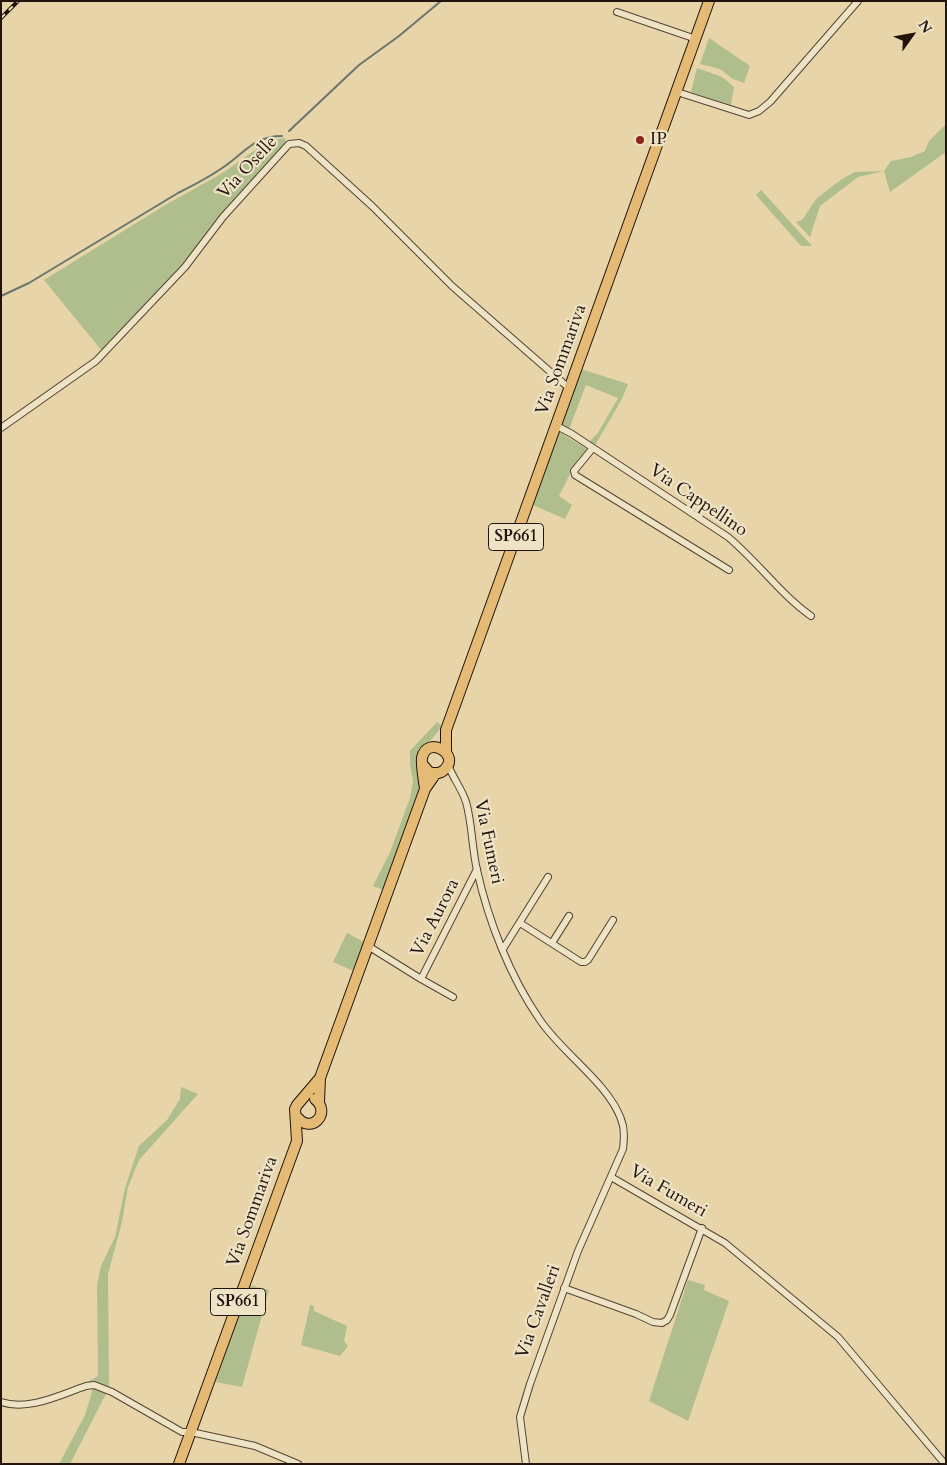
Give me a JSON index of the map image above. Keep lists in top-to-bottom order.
{
  "streets": {
    "main road": ["Via Sommariva", "SP661"],
    "street": [
      "Via Oselle",
      "Via Cappellino",
      "Via Fumeri",
      "Via Aurora",
      "Via Cavalleri"
    ]
  },
  "crossings": [
    ["Via Oselle", "Via Sommariva"],
    ["Via Sommariva", "Via Cappellino"],
    ["Via Sommariva", "Via Fumeri"],
    ["Via Fumeri", "Via Aurora"],
    ["Via Fumeri", "Via Cavalleri"]
  ],
  "places": ["IP"],
  "north": "top right"
}
